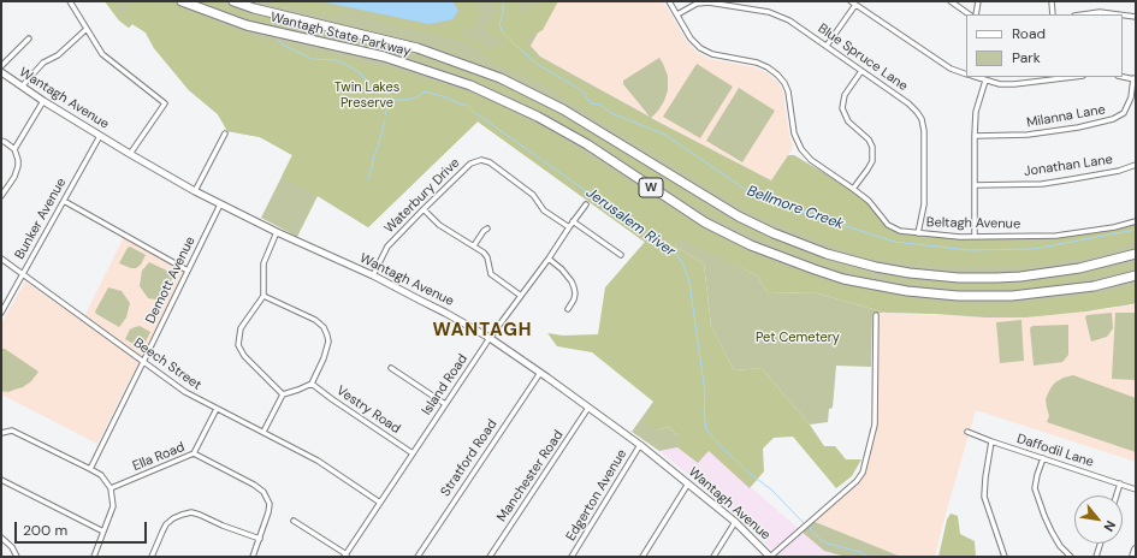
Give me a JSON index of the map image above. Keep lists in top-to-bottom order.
{
  "streets": {
    "highway": ["Wantagh State Parkway", "W"],
    "main road": ["Wantagh Avenue"],
    "street": [
      "Blue Spruce Lane",
      "Milanna Lane",
      "Jonathan Lane",
      "Waterbury Drive",
      "Bunker Avenue",
      "Beltagh Avenue",
      "Demott Avenue",
      "Beech Street",
      "Island Road",
      "Vestry Road",
      "Daffodil Lane",
      "Ella Road",
      "Stratford Road",
      "Manchester Road",
      "Edgerton Avenue"
    ]
  },
  "crossings": [
    ["Blue Spruce Lane", "Beltagh Avenue"],
    ["Wantagh Avenue", "Waterbury Drive"],
    ["Wantagh Avenue", "Bunker Avenue"],
    ["Wantagh Avenue", "Demott Avenue"],
    ["Wantagh Avenue", "Island Road"],
    ["Wantagh Avenue", "Stratford Road"],
    ["Wantagh Avenue", "Manchester Road"],
    ["Wantagh Avenue", "Edgerton Avenue"],
    ["Waterbury Drive", "Island Road"],
    ["Bunker Avenue", "Beech Street"],
    ["Demott Avenue", "Beech Street"],
    ["Beech Street", "Island Road"],
    ["Beech Street", "Ella Road"],
    ["Island Road", "Vestry Road"]
  ],
  "districts": ["WANTAGH"],
  "water": ["Bellmore Creek", "Jerusalem River"],
  "parks": ["Twin Lakes Preserve", "Pet Cemetery"],
  "legend": ["Road", "Park"],
  "scale_bar": "200 m",
  "north": "bottom right"
}
